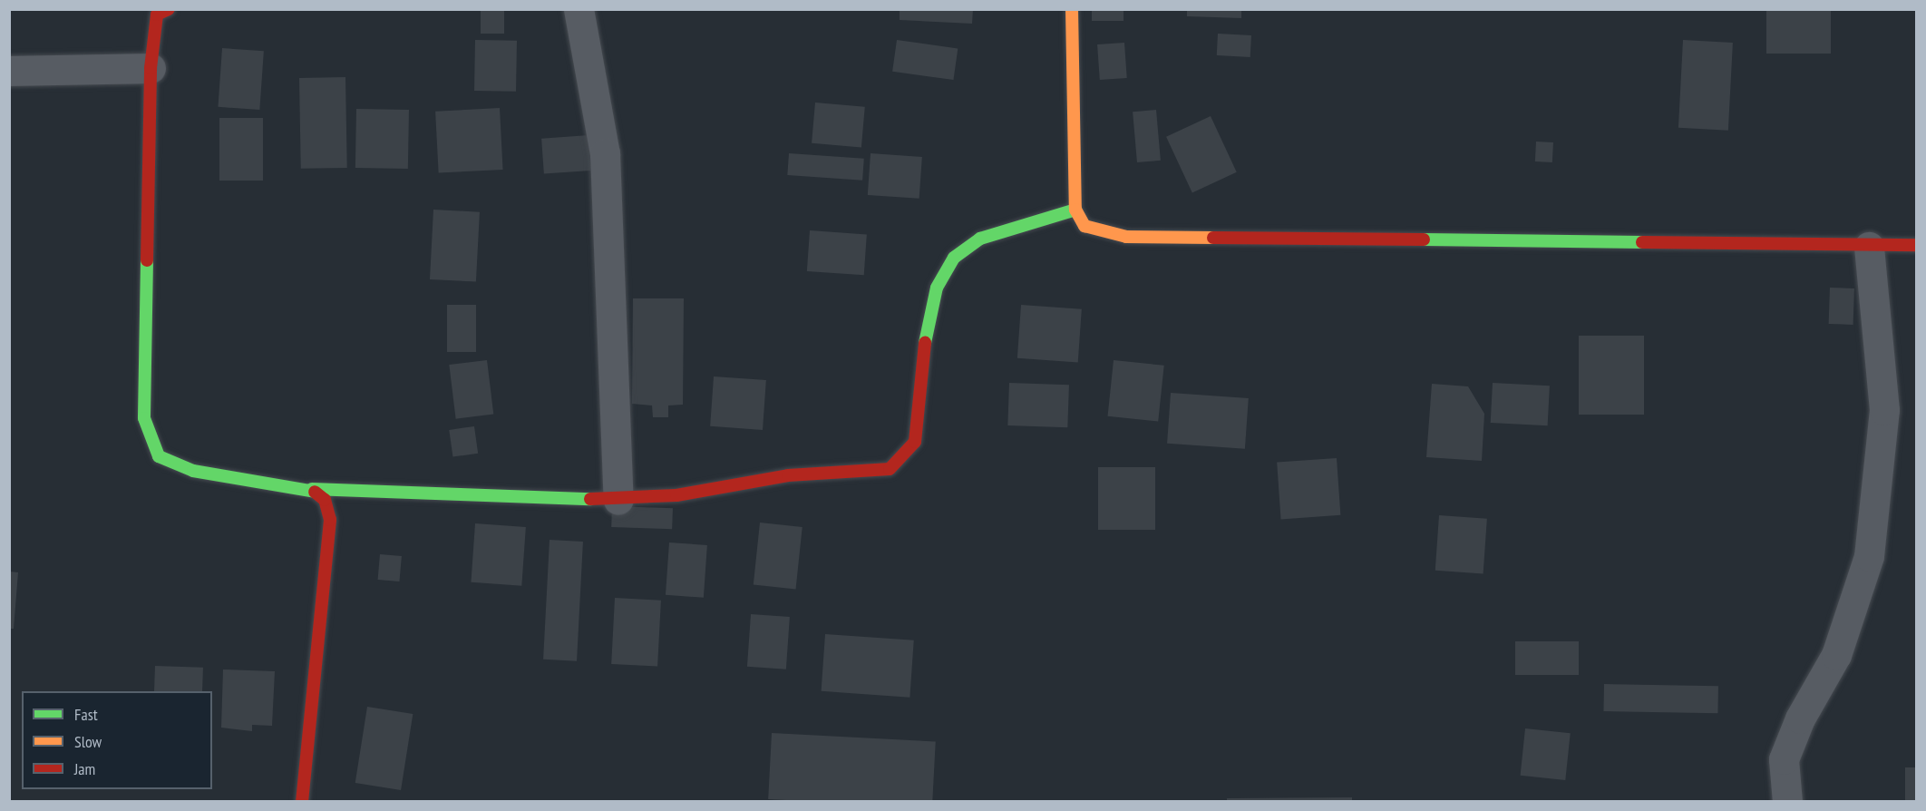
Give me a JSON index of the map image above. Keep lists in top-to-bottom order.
{
  "legend": ["Fast", "Slow", "Jam"]
}
